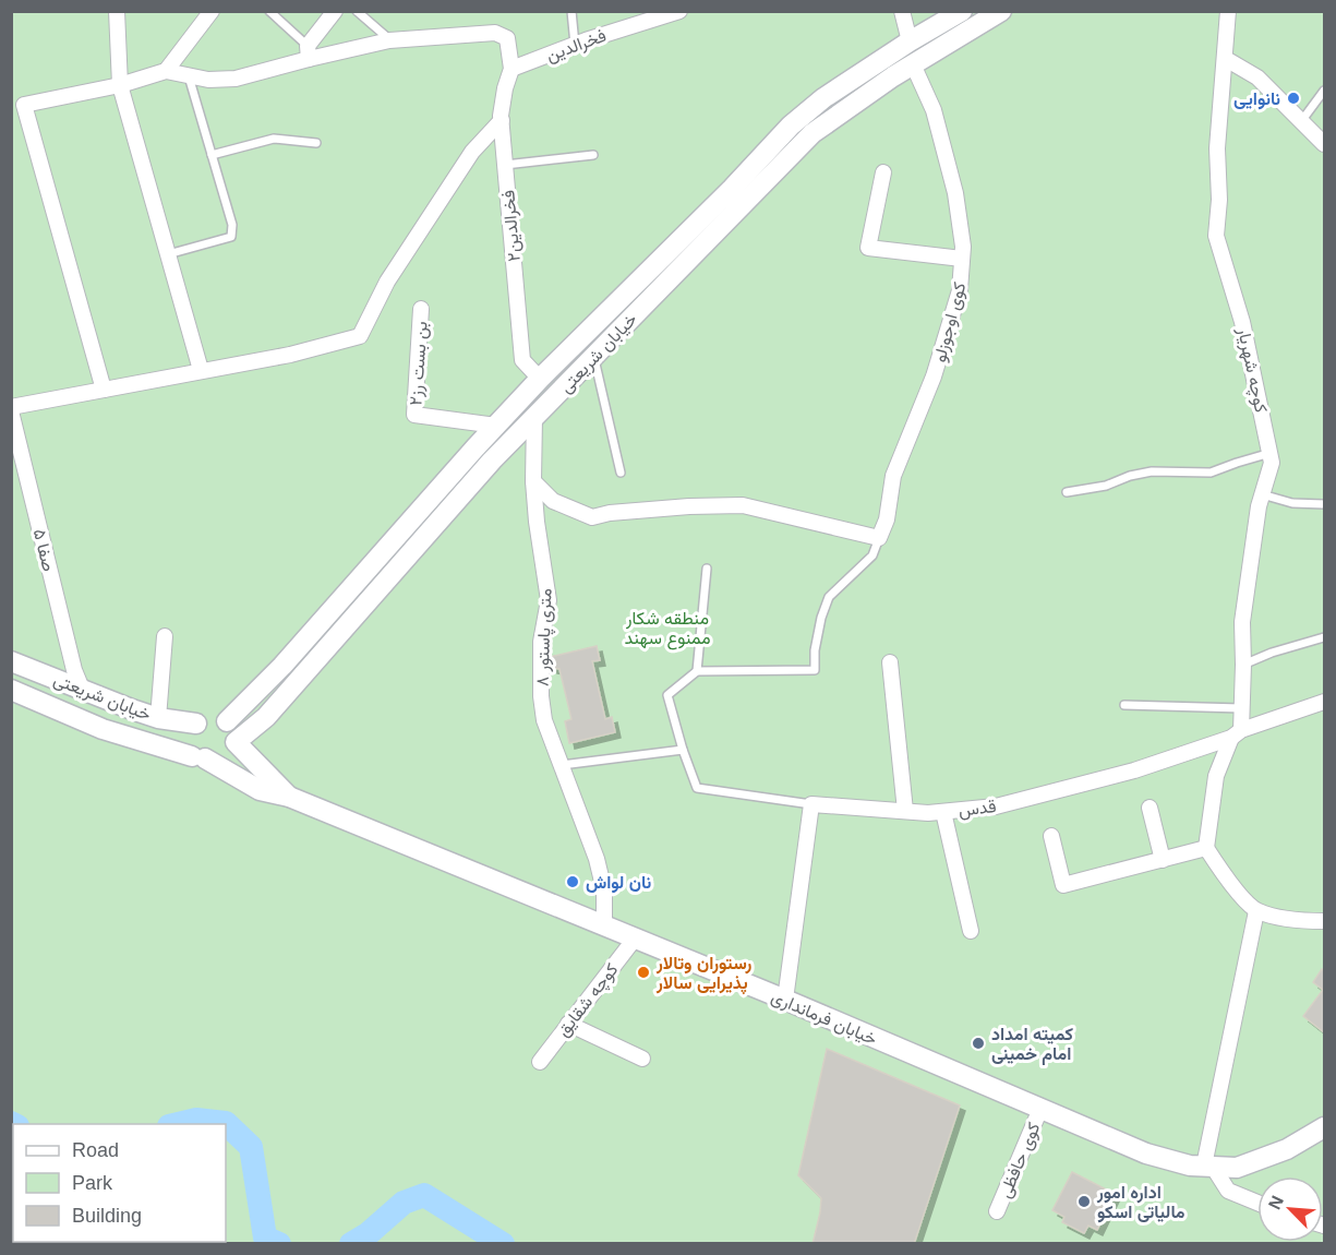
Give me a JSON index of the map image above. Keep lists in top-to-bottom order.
{
  "streets": {
    "main road": ["خیابان شریعتی", "خیابان فرمانداری"],
    "street": [
      "فخرالدین",
      "فخرالدین۲",
      "کوی اوجوزلو",
      "بن بست رز۲",
      "کوچه شهریار",
      "صفا ۵",
      "۸ متری پاستور",
      "قدس",
      "کوچه شقایق",
      "کوی حافظی"
    ]
  },
  "crossings": [
    ["فخرالدین", "فخرالدین۲"],
    ["فخرالدین۲", "خیابان شریعتی"],
    ["کوی اوجوزلو", "خیابان شریعتی"],
    ["خیابان شریعتی", "بن بست رز۲"],
    ["خیابان شریعتی", "صفا ۵"],
    ["خیابان شریعتی", "۸ متری پاستور"],
    ["خیابان شریعتی", "خیابان فرمانداری"],
    ["کوچه شهریار", "قدس"],
    ["۸ متری پاستور", "خیابان فرمانداری"],
    ["کوچه شقایق", "خیابان فرمانداری"],
    ["خیابان فرمانداری", "کوی حافظی"]
  ],
  "parks": ["منطقه شکار ممنوع سهند"],
  "places": [
    "نانوایی",
    "نان لواش",
    "رستوران وتالار پذیرایی سالار",
    "کمیته امداد امام خمینی",
    "اداره امور مالیاتی اسکو"
  ],
  "legend": ["Road", "Park", "Building"],
  "north": "top left"
}
